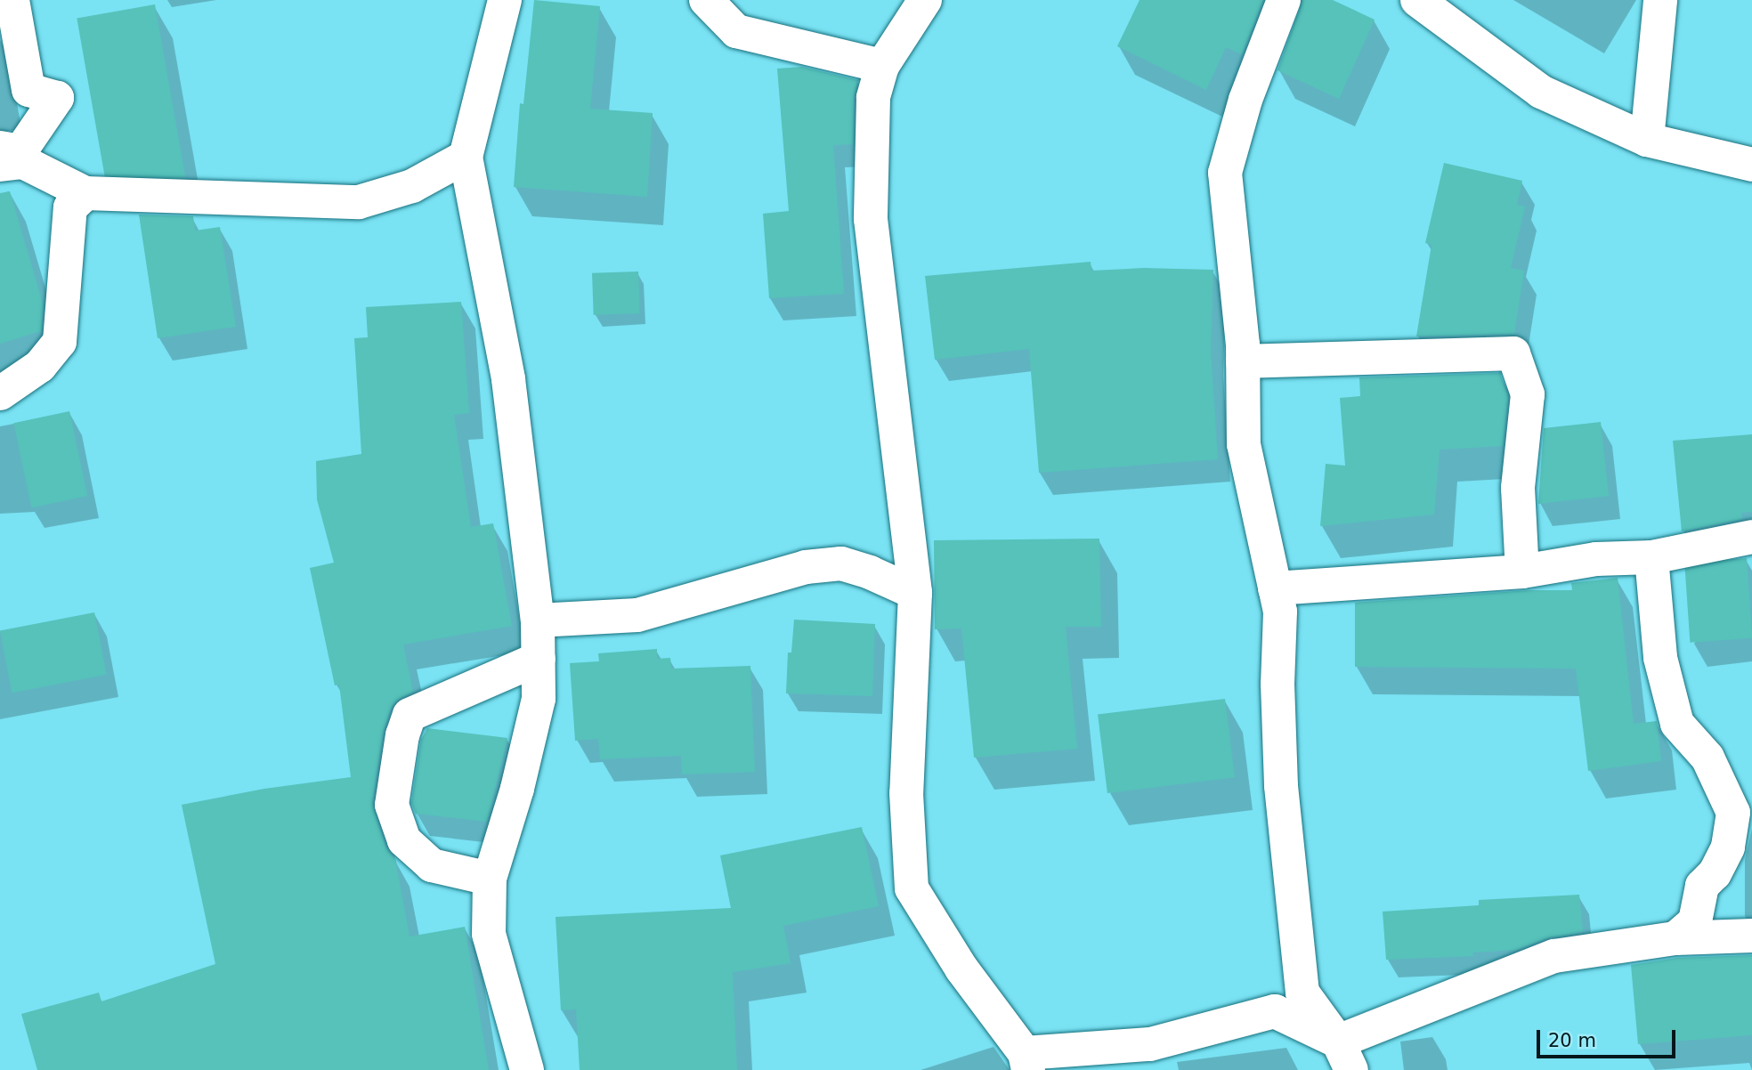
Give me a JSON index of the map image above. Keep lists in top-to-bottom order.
{
  "scale_bar": "20 m"
}
